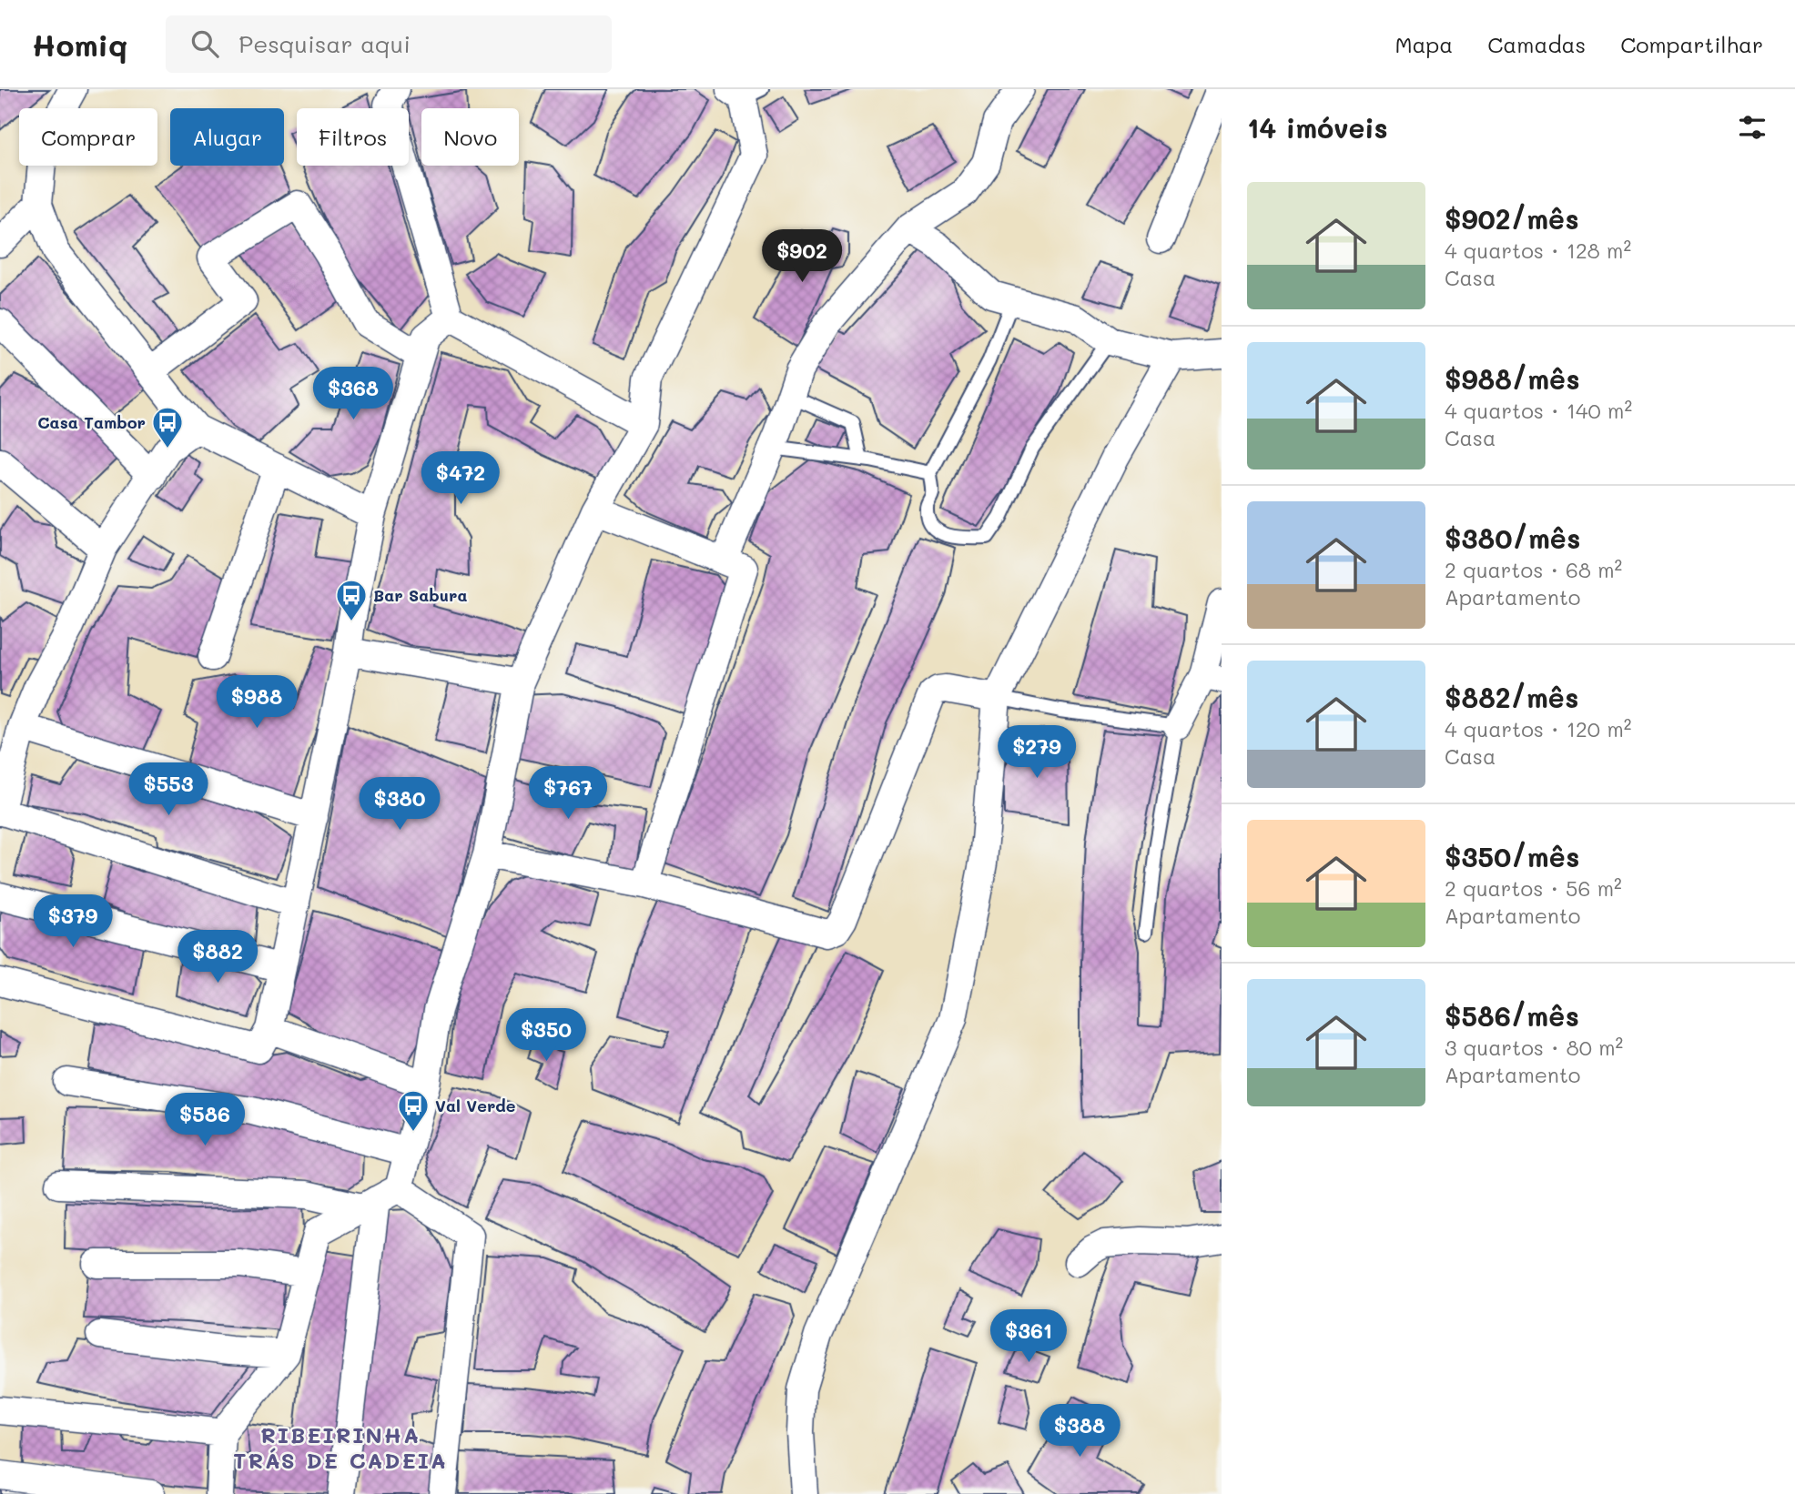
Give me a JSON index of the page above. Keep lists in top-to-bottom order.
{
  "districts": ["RIBEIRINHA TRÁS DE CADEIA"],
  "places": {
    "bus stop": ["Casa Tambor", "Bar Sabura", "Val Verde"]
  },
  "page": {
    "header": "Homiq",
    "search": "Pesquisar aqui",
    "nav": ["Mapa", "Camadas", "Compartilhar"],
    "heading": "14 imóveis",
    "chip": [
      "Comprar",
      "Alugar",
      "Filtros",
      "Novo"
    ],
    "list": [
      {
        "name": "$902/mês",
        "note": "4 quartos · 128 m² · Casa"
      },
      {
        "name": "$988/mês",
        "note": "4 quartos · 140 m² · Casa"
      },
      {
        "name": "$380/mês",
        "note": "2 quartos · 68 m² · Apartamento"
      },
      {
        "name": "$882/mês",
        "note": "4 quartos · 120 m² · Casa"
      },
      {
        "name": "$350/mês",
        "note": "2 quartos · 56 m² · Apartamento"
      },
      {
        "name": "$586/mês",
        "note": "3 quartos · 80 m² · Apartamento"
      }
    ],
    "price": [
      "$902",
      "$368",
      "$472",
      "$988",
      "$279",
      "$553",
      "$767",
      "$380",
      "$379",
      "$882",
      "$350",
      "$586",
      "$361",
      "$388"
    ]
  }
}
